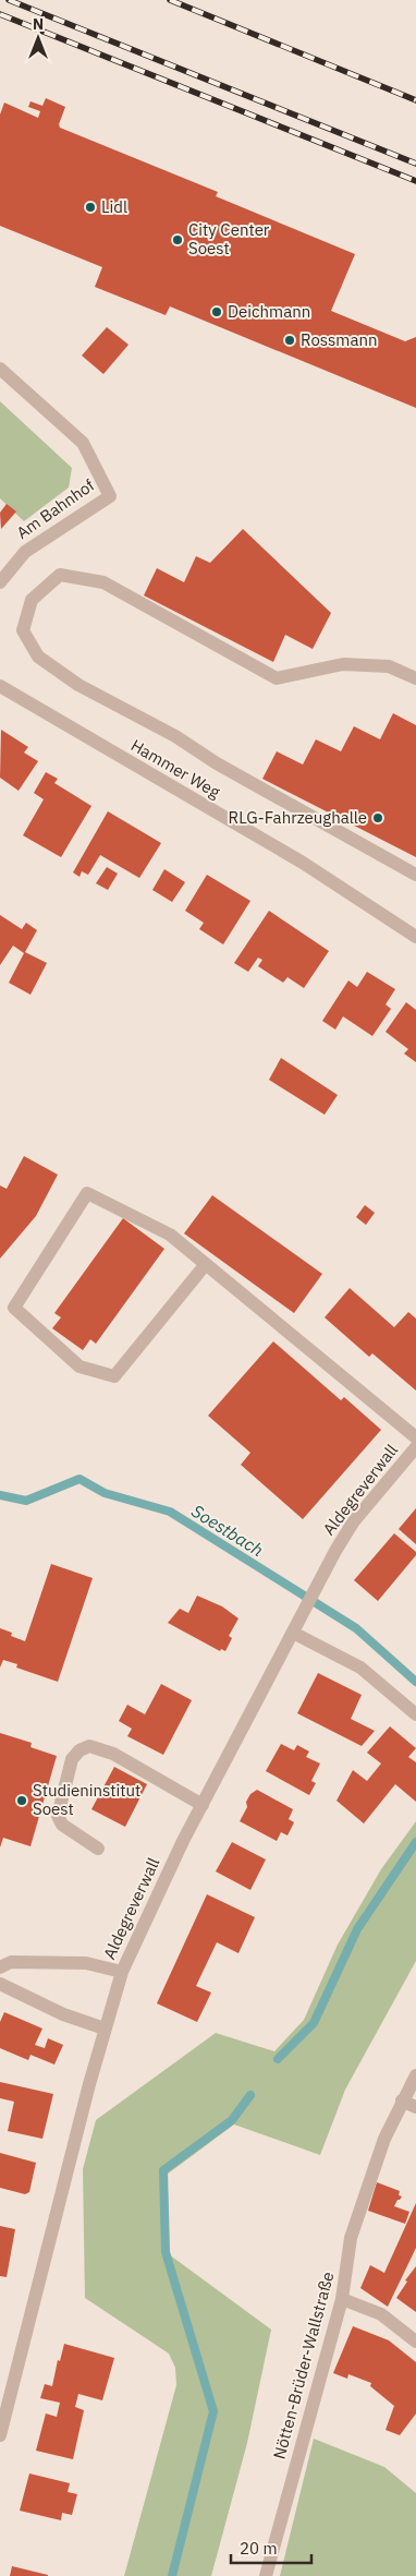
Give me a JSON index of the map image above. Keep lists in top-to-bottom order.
{
  "streets": {
    "street": [
      "Am Bahnhof",
      "Hammer Weg",
      "Aldegreverwall",
      "Nötten-Brüder-Wallstraße"
    ]
  },
  "water": ["Soestbach"],
  "places": [
    "Lidl",
    "City Center Soest",
    "Deichmann",
    "Rossmann",
    "RLG-Fahrzeughalle",
    "Studieninstitut Soest"
  ],
  "scale_bar": "20 m",
  "north": "top"
}
